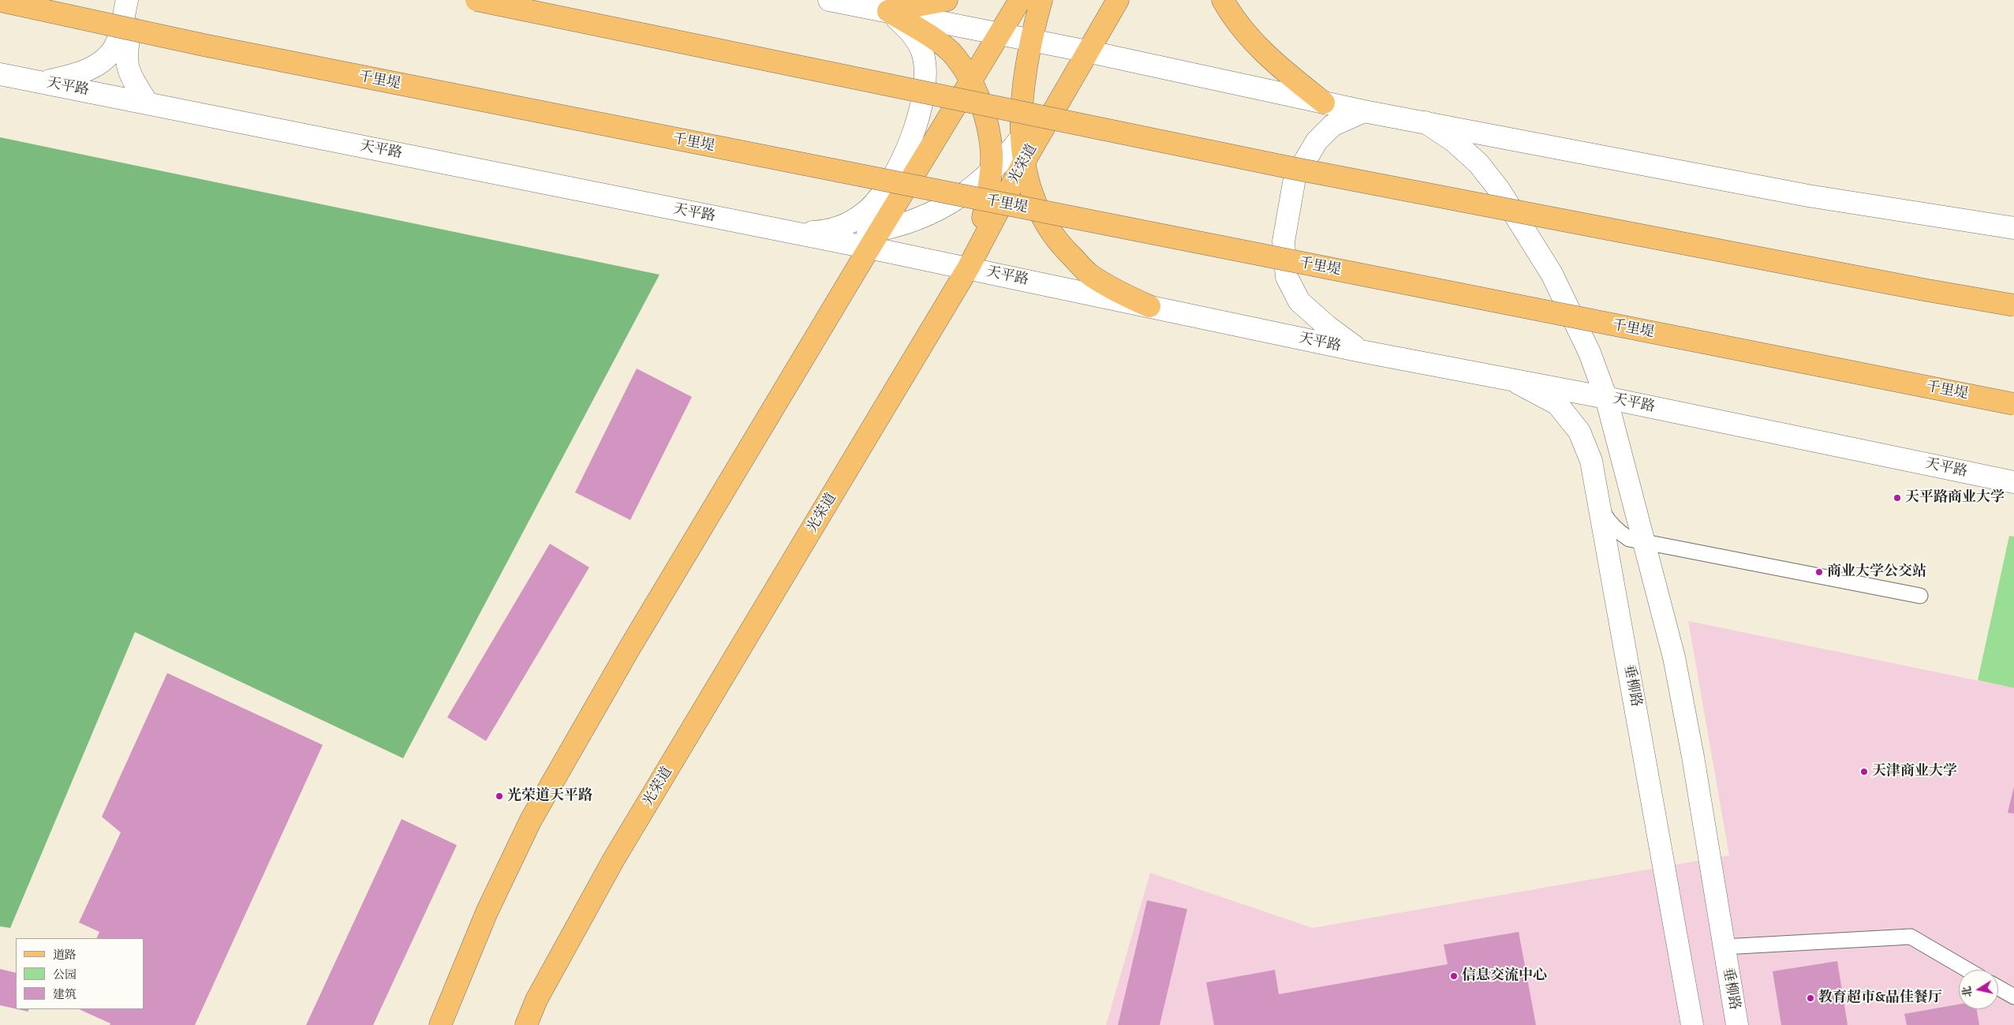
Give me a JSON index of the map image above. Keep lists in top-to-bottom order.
{
  "streets": {
    "main road": ["千里堤", "光荣道"],
    "street": ["天平路", "垂柳路"]
  },
  "crossings": [
    ["天平路", "光荣道"],
    ["天平路", "垂柳路"]
  ],
  "places": [
    "天平路商业大学",
    "商业大学公交站",
    "天津商业大学",
    "光荣道天平路",
    "信息交流中心",
    "教育超市&品佳餐厅"
  ],
  "legend": ["道路", "公园", "建筑"],
  "north": "left"
}
